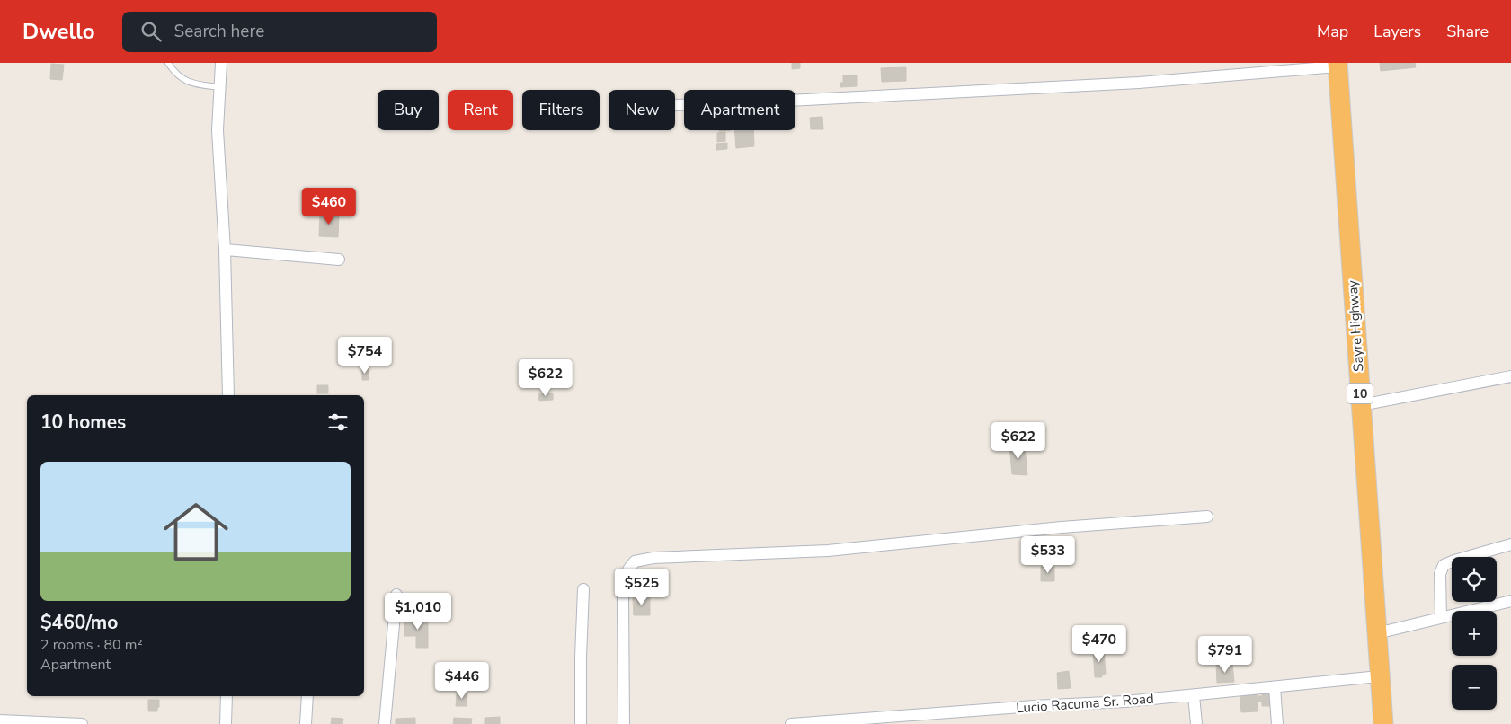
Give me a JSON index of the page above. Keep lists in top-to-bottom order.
{
  "streets": {
    "highway": ["Sayre Highway", "10"],
    "street": ["Lucio Racuma Sr. Road"]
  },
  "crossings": [
    ["Sayre Highway", "Lucio Racuma Sr. Road"]
  ],
  "page": {
    "header": "Dwello",
    "search": "Search here",
    "nav": ["Map", "Layers", "Share"],
    "chip": [
      "Buy",
      "Rent",
      "Filters",
      "New",
      "Apartment"
    ],
    "price": [
      "$460",
      "$754",
      "$622",
      "$622",
      "$533",
      "$525",
      "$1,010",
      "$470",
      "$791",
      "$446"
    ],
    "heading": "10 homes",
    "list": [
      {
        "name": "$460/mo",
        "note": "2 rooms · 80 m² · Apartment"
      }
    ],
    "map_buttons": ["+", "−"]
  }
}
